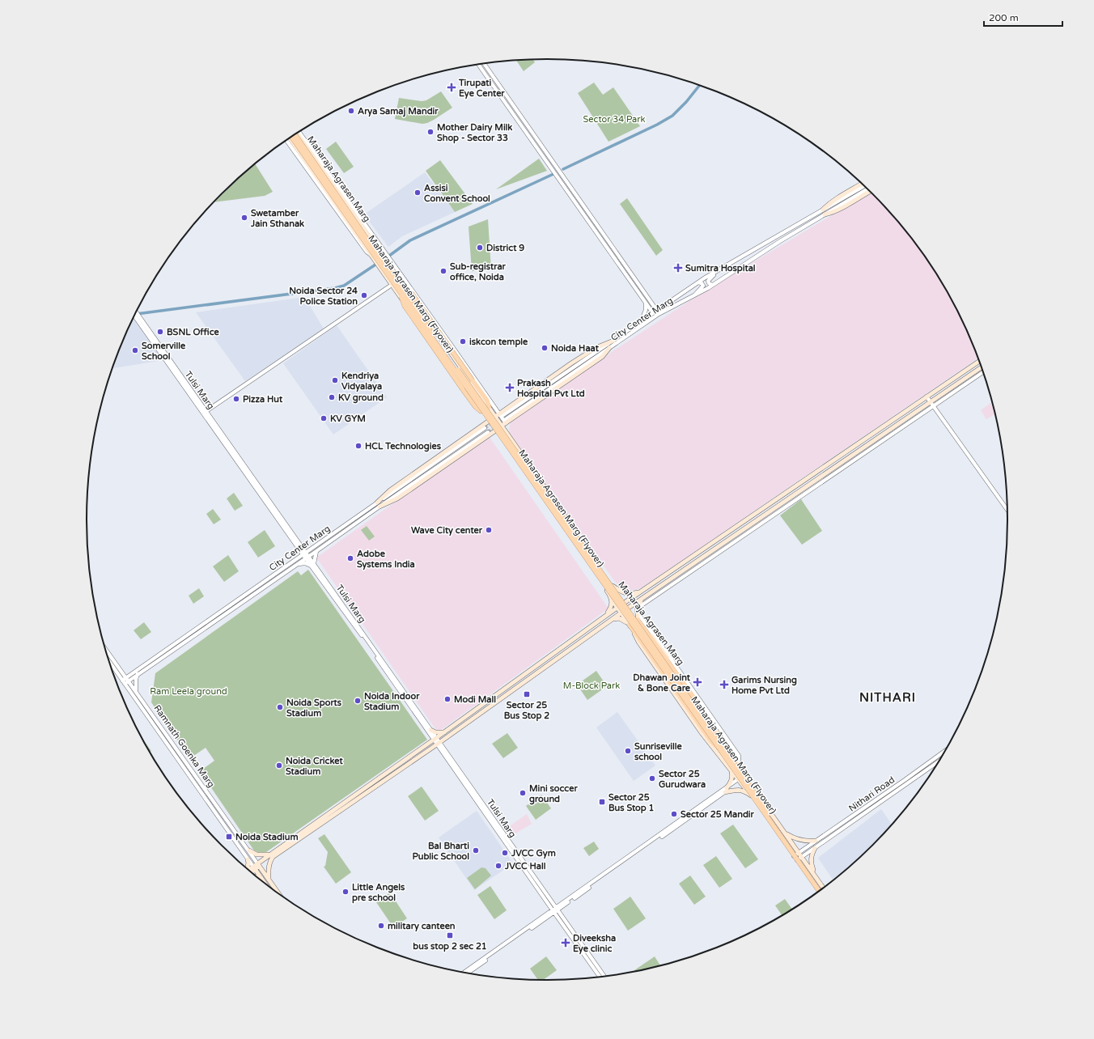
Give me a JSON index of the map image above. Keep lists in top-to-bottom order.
{
  "streets": {
    "main road": ["Maharaja Agrasen Marg", "Maharaja Agrasen Marg (Flyover)"],
    "street": [
      "City Center Marg",
      "Tulsi Marg",
      "Ramnath Goenka Marg",
      "Nithari Road"
    ]
  },
  "crossings": [
    ["Maharaja Agrasen Marg", "Nithari Road"],
    ["City Center Marg", "Tulsi Marg"],
    ["City Center Marg", "Ramnath Goenka Marg"]
  ],
  "districts": ["NITHARI"],
  "parks": ["Sector 34 Park", "M-Block Park", "Ram Leela ground"],
  "places": {
    "health": [
      "Tirupati Eye Center",
      "Sumitra Hospital",
      "Prakash Hospital Pvt Ltd",
      "Dhawan Joint & Bone Care",
      "Garims Nursing Home Pvt Ltd",
      "Diveeksha Eye clinic"
    ],
    "other": [
      "Arya Samaj Mandir",
      "Mother Dairy Milk Shop - Sector 33",
      "Assisi Convent School",
      "Swetamber Jain Sthanak",
      "District 9",
      "Sub-registrar office, Noida",
      "Noida Sector 24 Police Station",
      "BSNL Office",
      "iskcon temple",
      "Noida Haat",
      "Somerville School",
      "Kendriya Vidyalaya",
      "KV ground",
      "Pizza Hut",
      "KV GYM",
      "HCL Technologies",
      "Wave City center",
      "Adobe Systems India",
      "Modi Mall",
      "Noida Indoor Stadium",
      "Noida Sports Stadium",
      "Sunriseville school",
      "Noida Cricket Stadium",
      "Sector 25 Gurudwara",
      "Mini soccer ground",
      "Sector 25 Mandir",
      "Bal Bharti Public School",
      "JVCC Gym",
      "JVCC Hall",
      "Little Angels pre school",
      "military canteen"
    ],
    "transit": [
      "Sector 25 Bus Stop 2",
      "Sector 25 Bus Stop 1",
      "Noida Stadium",
      "bus stop 2 sec 21"
    ]
  },
  "scale_bar": "200 m"
}
